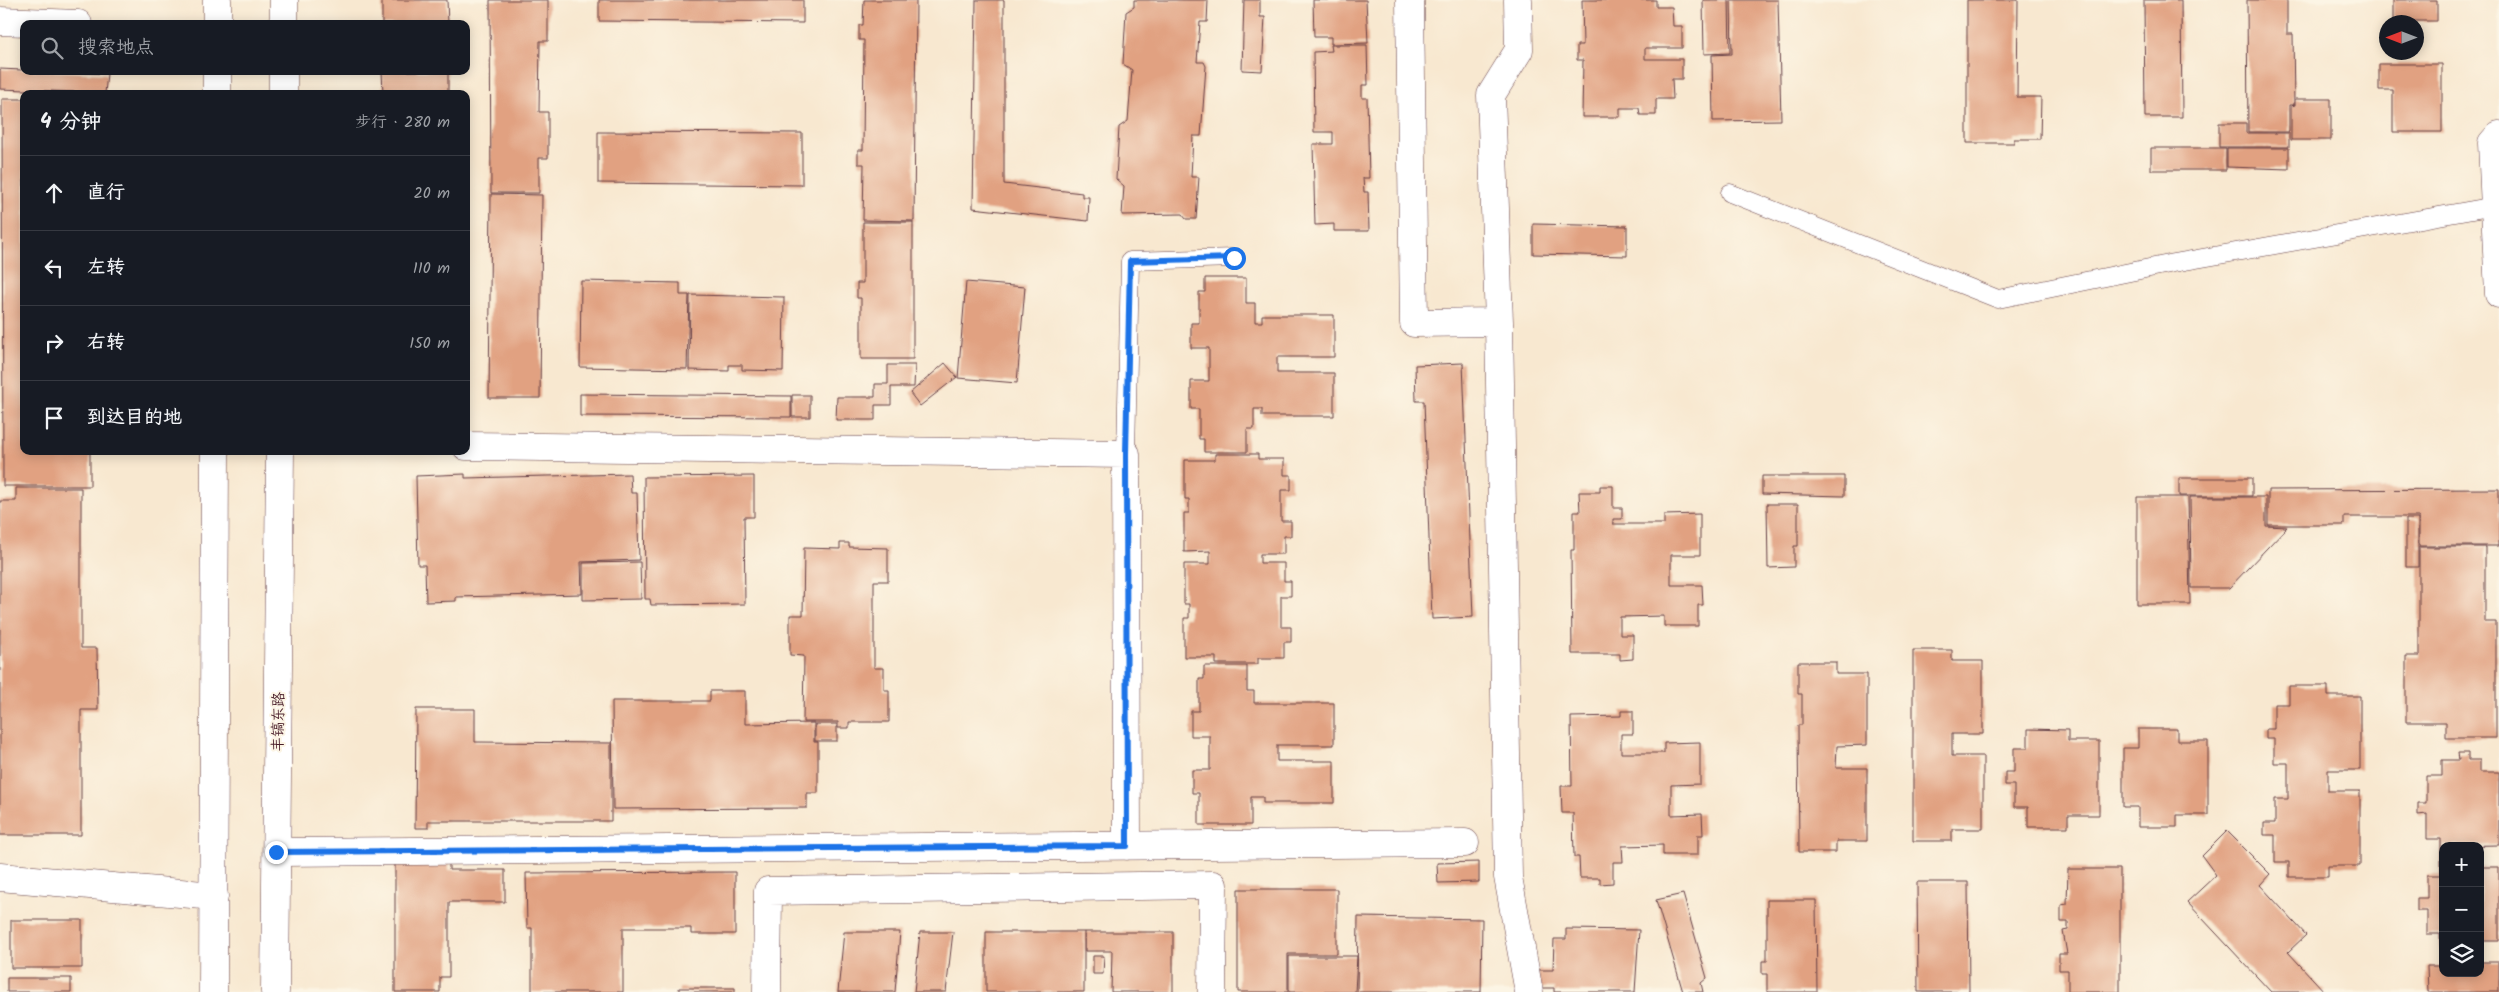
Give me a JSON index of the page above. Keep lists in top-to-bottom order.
{
  "streets": {
    "street": ["丰镐东路"]
  },
  "north": "left",
  "page": {
    "search": "搜索地点",
    "heading": ["4 分钟", "步行 · 280 m"],
    "list": [
      ["直行", "20 m"],
      ["左转", "110 m"],
      ["右转", "150 m"],
      "到达目的地"
    ],
    "map_buttons": ["+", "−"]
  }
}
